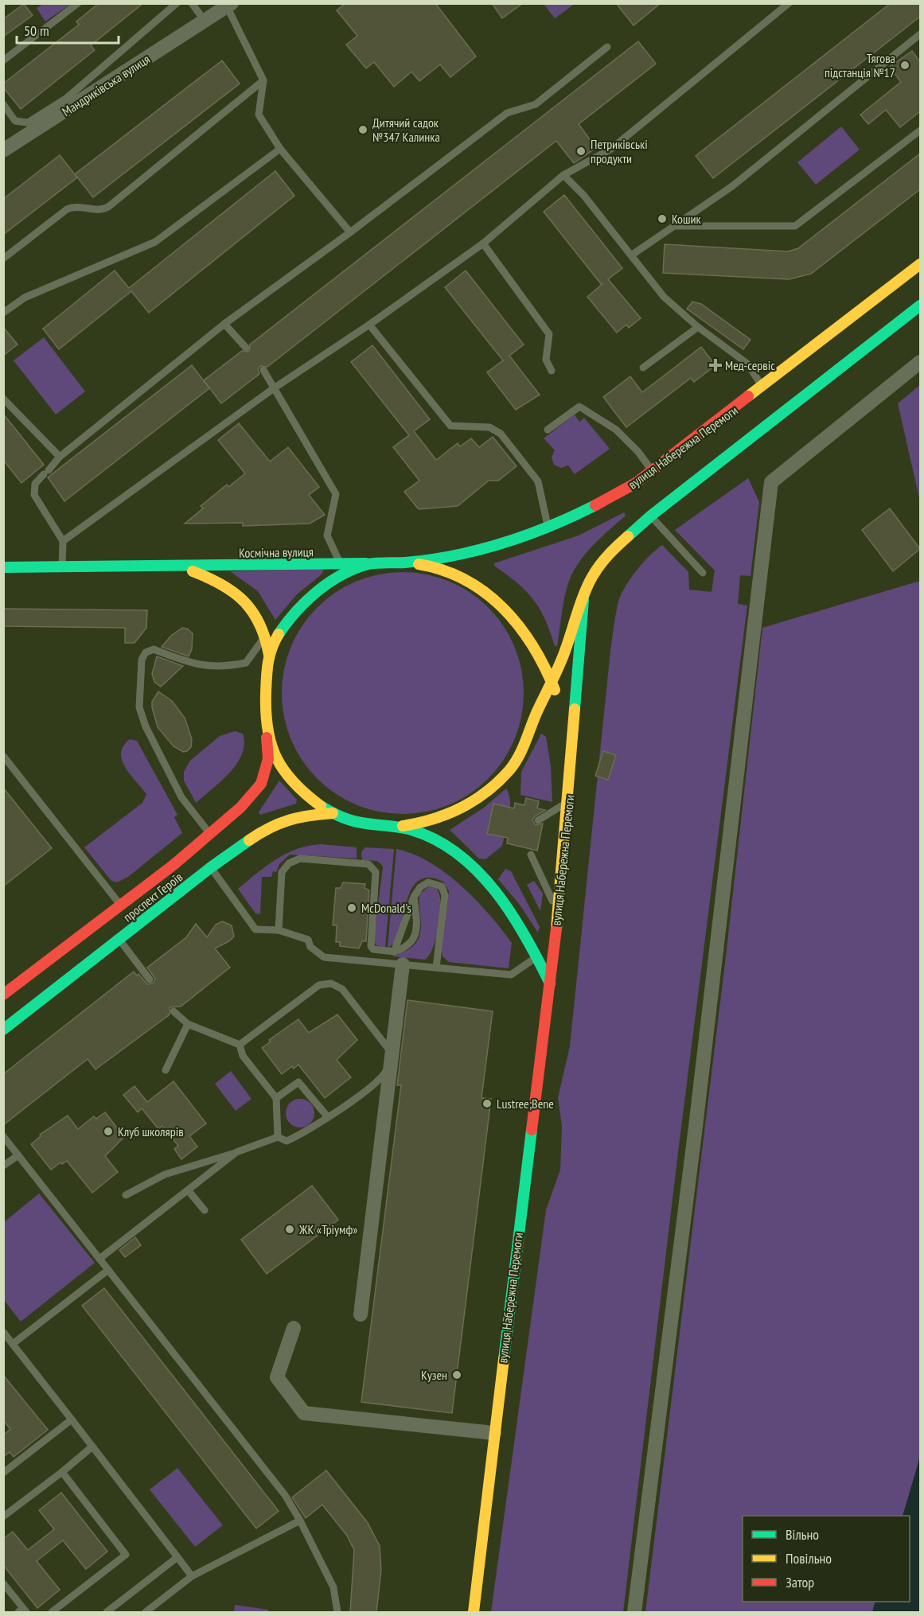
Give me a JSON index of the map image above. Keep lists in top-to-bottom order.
{
  "streets": {
    "main road": ["вулиця Набережна Перемоги", "Космічна вулиця", "проспект Героїв"],
    "street": ["Мандриківська вулиця"]
  },
  "crossings": [
    ["вулиця Набережна Перемоги", "Космічна вулиця"],
    ["вулиця Набережна Перемоги", "проспект Героїв"]
  ],
  "places": {
    "other": [
      "Тягова пiдстанцiя №17",
      "Дитячий садок №347 Калинка",
      "Петриківські продукти",
      "Кошик",
      "McDonald's",
      "Lustree;Bene",
      "Клуб школярів",
      "ЖК «Тріумф»",
      "Кузен"
    ],
    "health": ["Мед-сервіс"]
  },
  "legend": ["Вільно", "Повільно", "Затор"],
  "scale_bar": "50 m"
}
